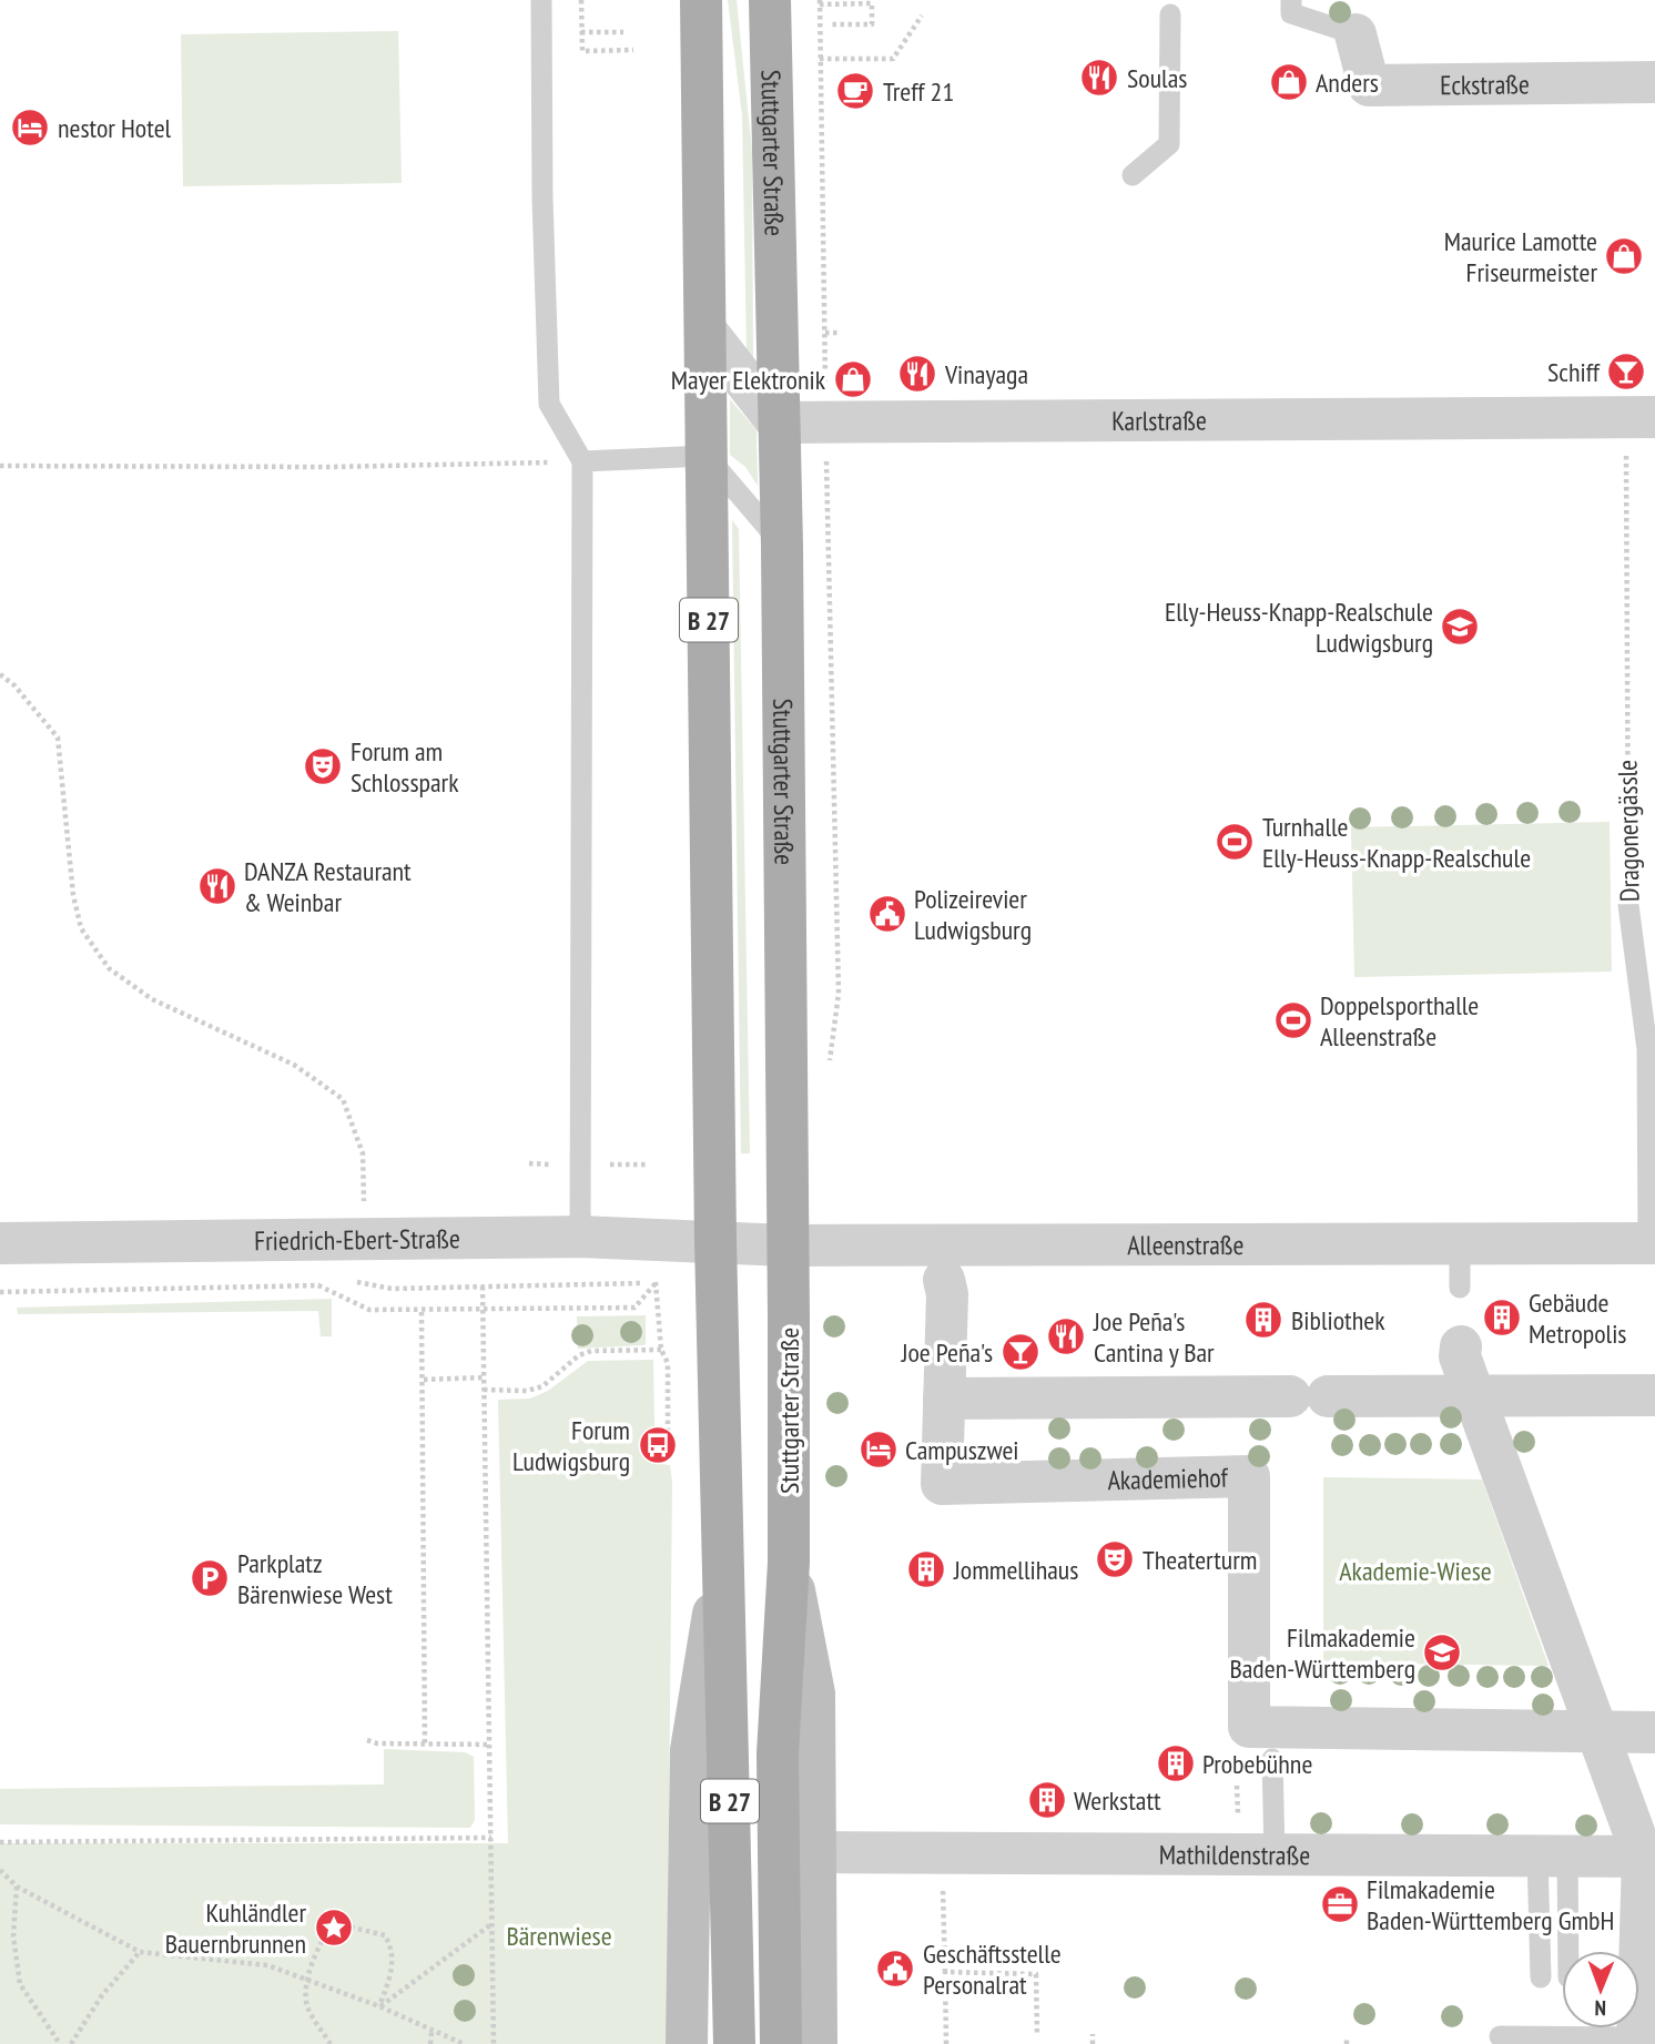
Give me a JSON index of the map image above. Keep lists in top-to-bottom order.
{
  "streets": {
    "main road": ["Stuttgarter Straße", "B 27"],
    "street": [
      "Eckstraße",
      "Karlstraße",
      "Friedrich-Ebert-Straße",
      "Alleenstraße",
      "Akademiehof",
      "Mathildenstraße"
    ],
    "lane": ["Dragonergässle"]
  },
  "crossings": [
    ["Stuttgarter Straße", "Karlstraße"],
    ["Stuttgarter Straße", "Alleenstraße"],
    ["Stuttgarter Straße", "Mathildenstraße"],
    ["Karlstraße", "Dragonergässle"],
    ["B 27", "Friedrich-Ebert-Straße"],
    ["B 27", "Alleenstraße"],
    ["Dragonergässle", "Alleenstraße"],
    ["Friedrich-Ebert-Straße", "Alleenstraße"]
  ],
  "parks": ["Akademie-Wiese", "Bärenwiese"],
  "places": {
    "restaurant": [
      "Soulas",
      "Vinayaga",
      "DANZA Restaurant & Weinbar",
      "Joe Peña's Cantina y Bar"
    ],
    "shop": ["Anders", "Maurice Lamotte Friseurmeister", "Mayer Elektronik"],
    "cafe": ["Treff 21"],
    "hotel": ["nestor Hotel", "Campuszwei"],
    "bar": ["Schiff", "Joe Peña's"],
    "school or university": ["Elly-Heuss-Knapp-Realschule Ludwigsburg", "Filmakademie Baden-Württemberg"],
    "theatre": ["Forum am Schlosspark", "Theaterturm"],
    "sports": ["Turnhalle Elly-Heuss-Knapp-Realschule", "Doppelsporthalle Alleenstraße"],
    "public building": ["Polizeirevier Ludwigsburg", "Geschäftsstelle Personalrat"],
    "building": [
      "Gebäude Metropolis",
      "Bibliothek",
      "Jommellihaus",
      "Probebühne",
      "Werkstatt"
    ],
    "bus stop": ["Forum Ludwigsburg"],
    "parking": ["Parkplatz Bärenwiese West"],
    "office": ["Filmakademie Baden-Württemberg GmbH"],
    "place": ["Kuhländler Bauernbrunnen"]
  },
  "north": "bottom"
}
